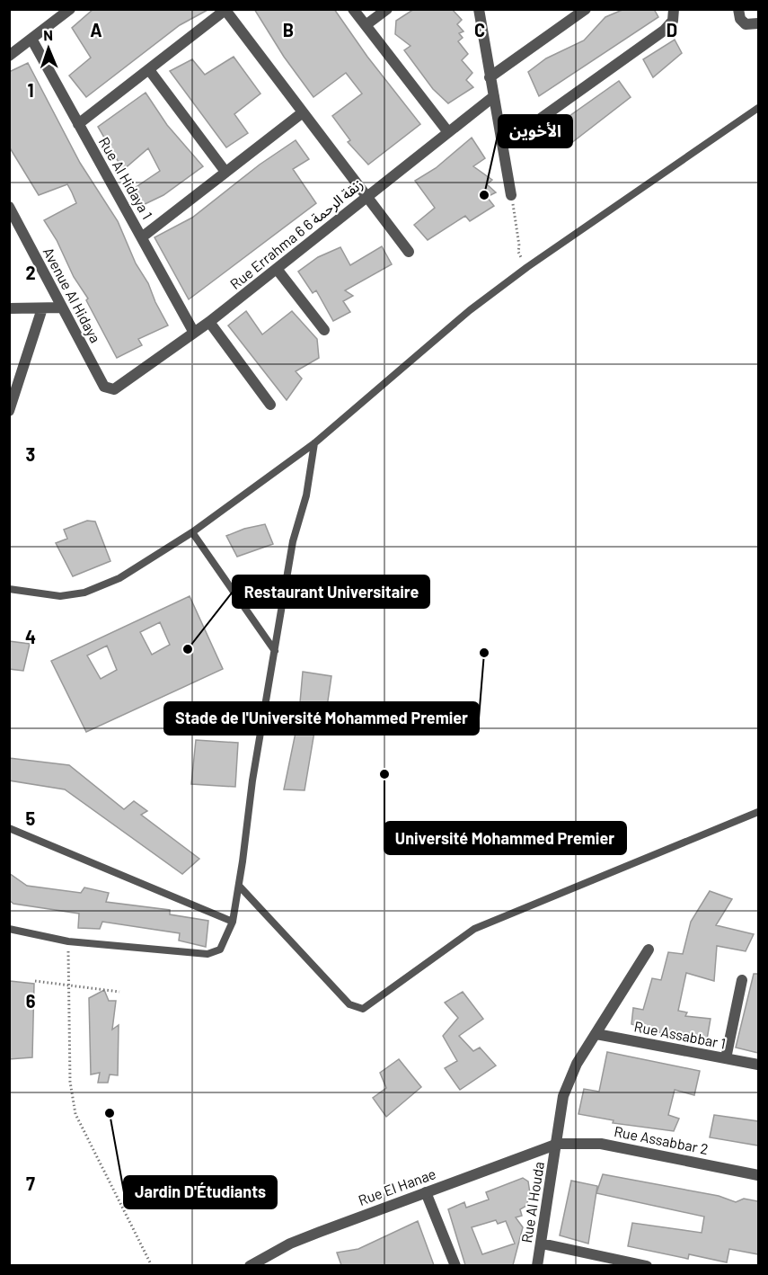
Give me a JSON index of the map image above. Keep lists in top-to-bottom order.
{
  "streets": {
    "street": [
      "Rue Al Hidaya 1",
      "Rue Errahma 6 6 زنقة الرحمة",
      "Avenue Al Hidaya",
      "Rue Assabbar 1",
      "Rue Assabbar 2",
      "Rue El Hanae",
      "Rue Al Houda"
    ]
  },
  "crossings": [
    ["Rue Al Hidaya 1", "Rue Errahma 6 6 زنقة الرحمة"],
    ["Rue Errahma 6 6 زنقة الرحمة", "Avenue Al Hidaya"],
    ["Rue Assabbar 1", "Rue Al Houda"],
    ["Rue Assabbar 2", "Rue El Hanae"],
    ["Rue Assabbar 2", "Rue Al Houda"],
    ["Rue El Hanae", "Rue Al Houda"]
  ],
  "places": [
    "الأخوين",
    "Restaurant Universitaire",
    "Stade de l'Université Mohammed Premier",
    "Université Mohammed Premier",
    "Jardin D'Étudiants"
  ],
  "north": "top",
  "grid": {
    "columns": [
      "A",
      "B",
      "C",
      "D"
    ],
    "rows": [
      "1",
      "2",
      "3",
      "4",
      "5",
      "6",
      "7"
    ]
  }
}
